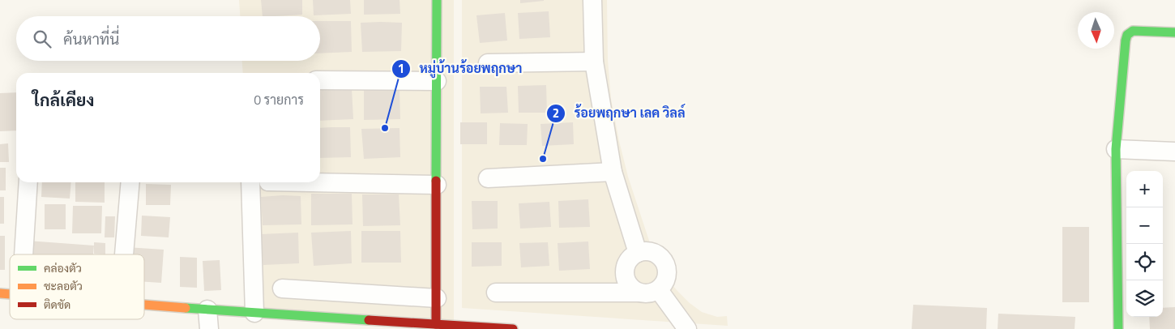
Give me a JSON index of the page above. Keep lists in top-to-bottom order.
{
  "places": ["หมู่บ้านร้อยพฤกษา", "ร้อยพฤกษา เลค วิลล์"],
  "legend": ["คล่องตัว", "ชะลอตัว", "ติดขัด"],
  "north": "bottom",
  "page": {
    "search": "ค้นหาที่นี่",
    "heading": ["ใกล้เคียง", "0 รายการ"],
    "map_buttons": ["+", "−"]
  }
}
